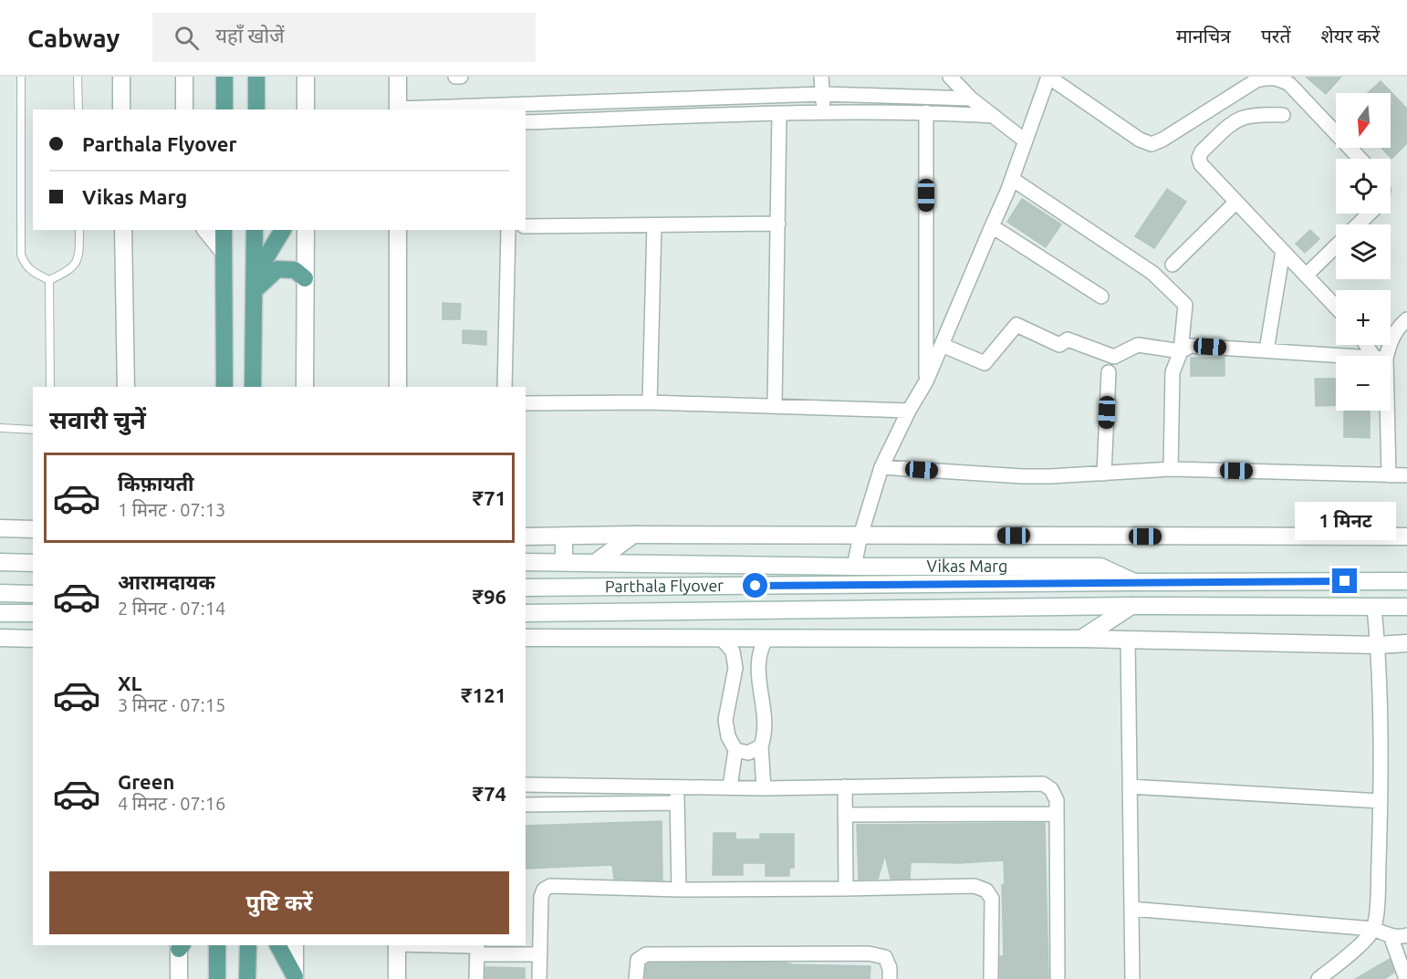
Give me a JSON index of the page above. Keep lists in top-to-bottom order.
{
  "streets": {
    "main road": ["Vikas Marg", "Parthala Flyover"]
  },
  "crossings": [
    ["Vikas Marg", "Parthala Flyover"]
  ],
  "north": "bottom",
  "page": {
    "header": "Cabway",
    "search": "यहाँ खोजें",
    "nav": ["मानचित्र", "परतें", "शेयर करें"],
    "map_buttons": ["+", "−"],
    "banner": ["Parthala Flyover", "Vikas Marg"],
    "heading": "सवारी चुनें",
    "list": [
      {
        "name": "किफ़ायती",
        "note": "1 मिनट · 07:13",
        "value": "₹71"
      },
      {
        "name": "आरामदायक",
        "note": "2 मिनट · 07:14",
        "value": "₹96"
      },
      {
        "name": "XL",
        "note": "3 मिनट · 07:15",
        "value": "₹121"
      },
      {
        "name": "Green",
        "note": "4 मिनट · 07:16",
        "value": "₹74"
      }
    ],
    "bubble": "1 मिनट",
    "buttons": "पुष्टि करें"
  }
}
